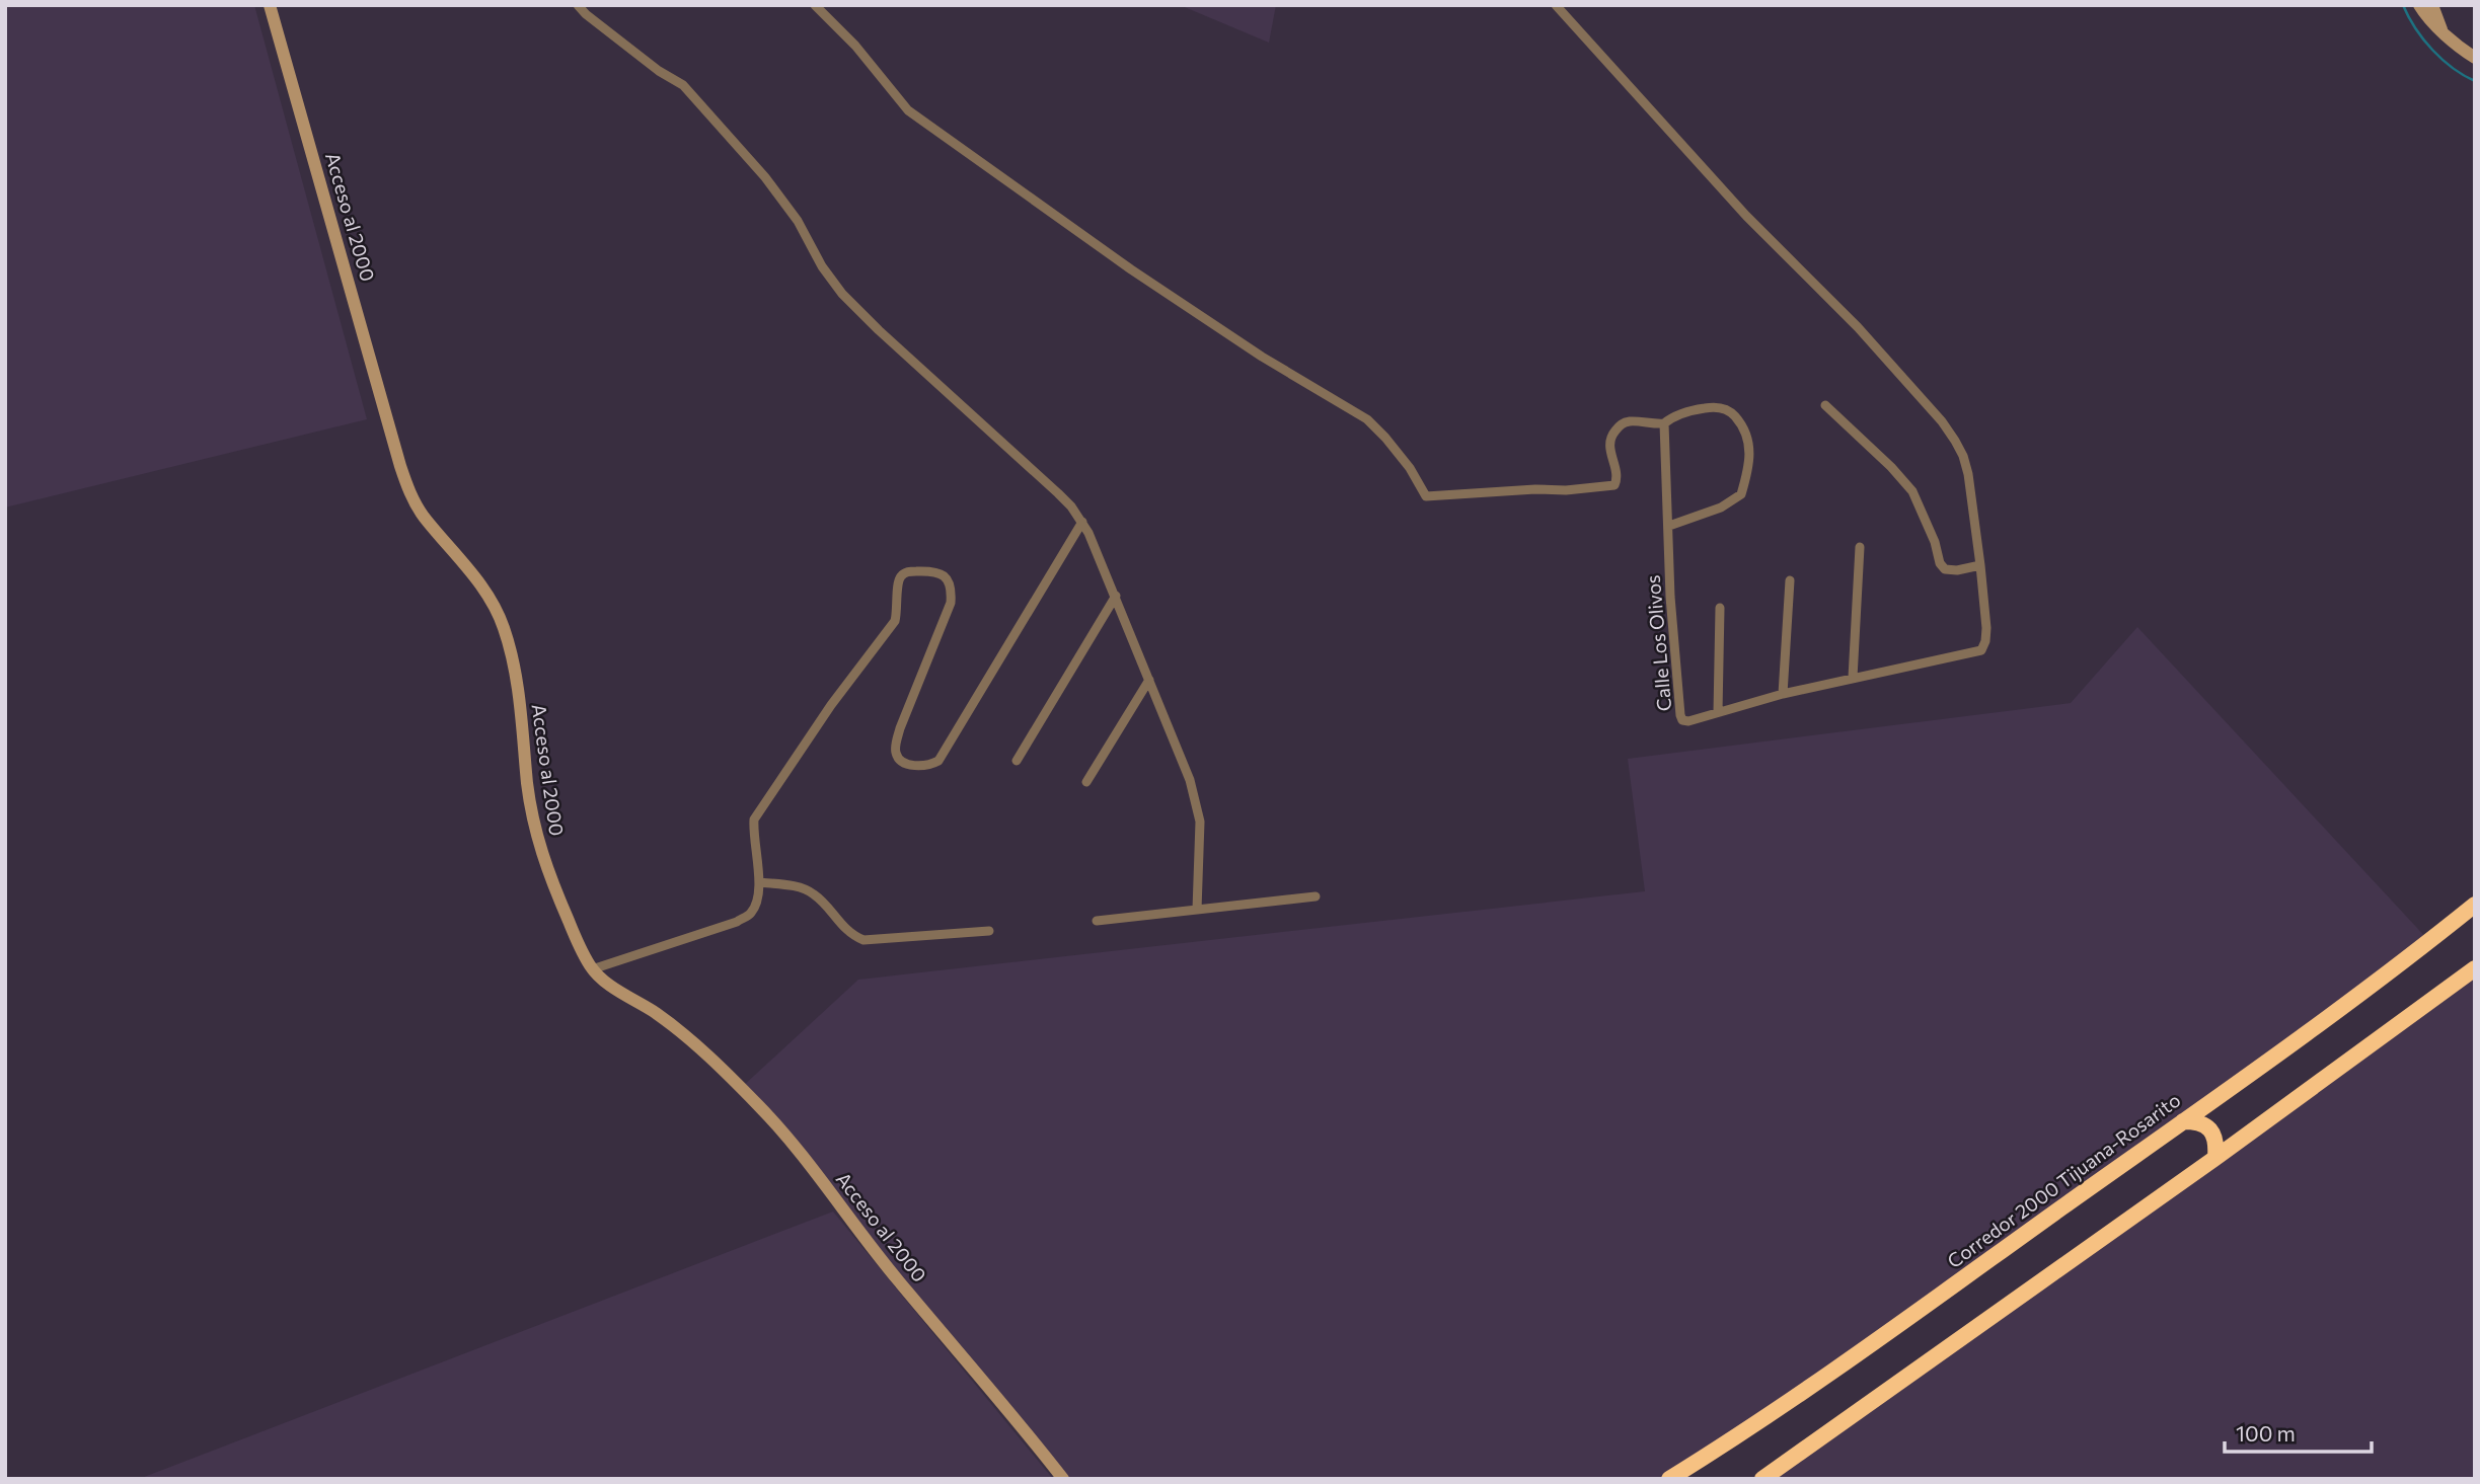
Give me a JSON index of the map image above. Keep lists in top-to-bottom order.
{
  "streets": {
    "highway": ["Corredor 2000 Tijuana-Rosarito"],
    "street": ["Acceso al 2000", "Calle Los Olivos"]
  },
  "scale_bar": "100 m"
}
